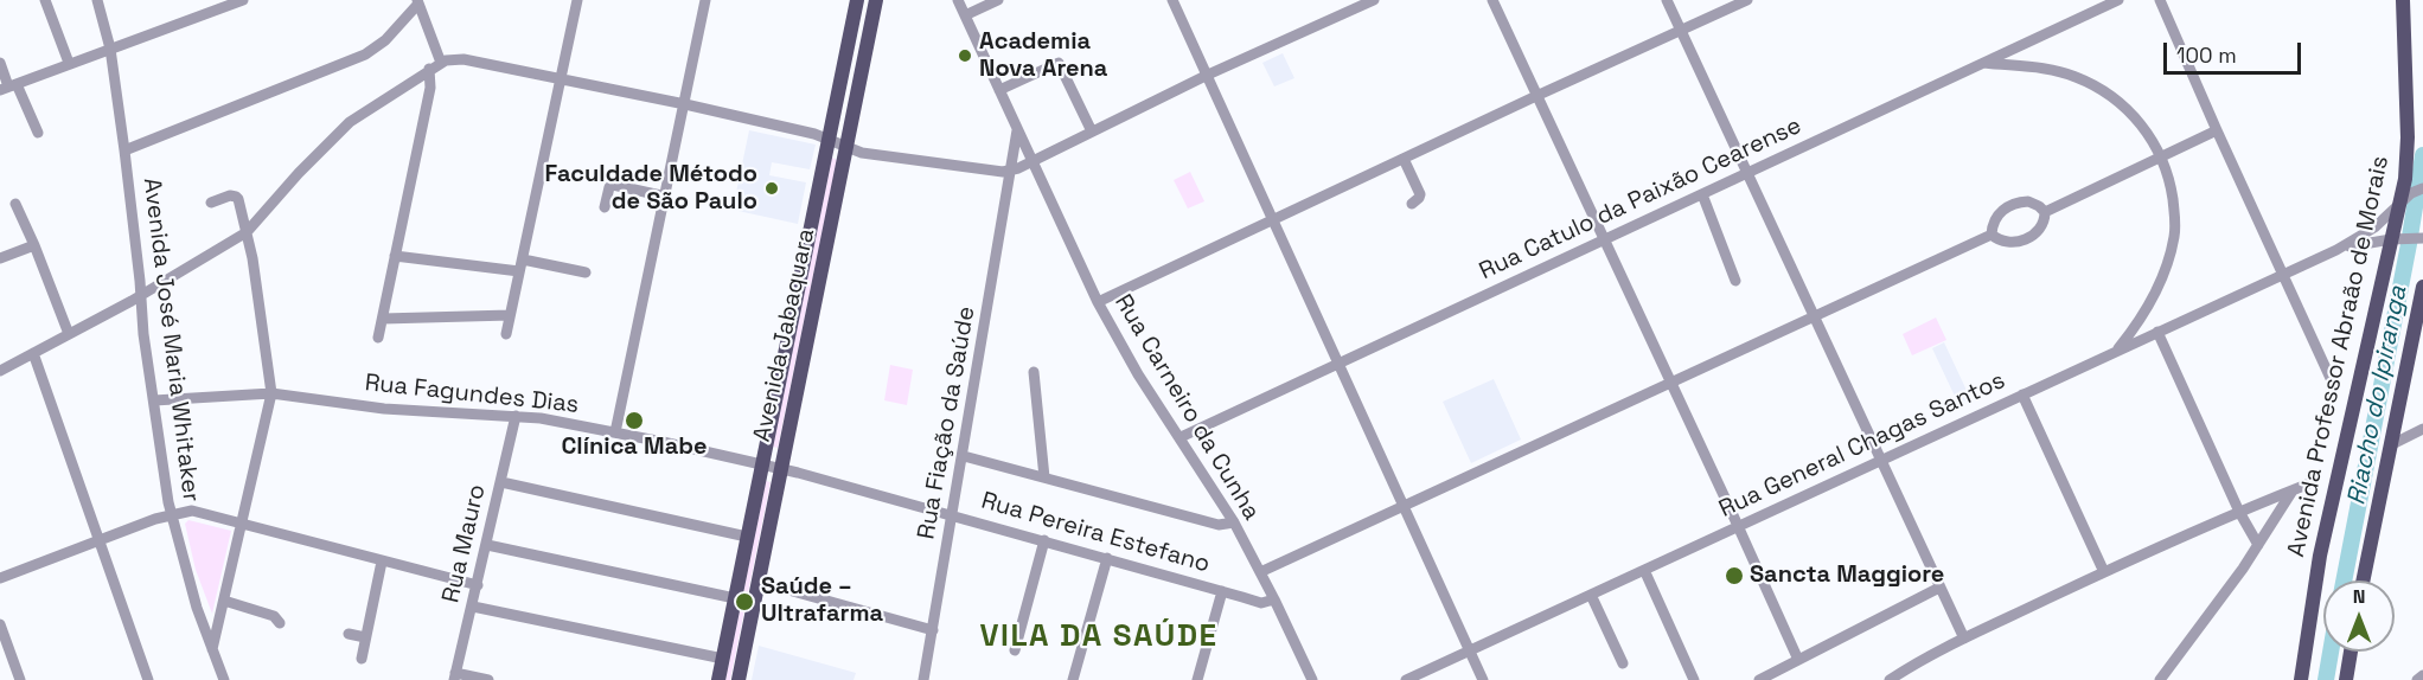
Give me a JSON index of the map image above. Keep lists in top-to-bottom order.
{
  "streets": {
    "main road": ["Avenida Jabaquara", "Avenida Professor Abraão de Morais"],
    "street": [
      "Rua Catulo da Paixão Cearense",
      "Avenida José Maria Whitaker",
      "Rua Fagundes Dias",
      "Rua Carneiro da Cunha",
      "Rua Fiação da Saúde",
      "Rua General Chagas Santos",
      "Rua Pereira Estefano",
      "Rua Mauro"
    ]
  },
  "crossings": [
    ["Rua Catulo da Paixão Cearense", "Rua Carneiro da Cunha"],
    ["Avenida Jabaquara", "Rua Fagundes Dias"],
    ["Avenida Jabaquara", "Rua Pereira Estefano"],
    ["Avenida José Maria Whitaker", "Rua Fagundes Dias"],
    ["Avenida Professor Abraão de Morais", "Rua General Chagas Santos"],
    ["Rua Fagundes Dias", "Rua Pereira Estefano"],
    ["Rua Fagundes Dias", "Rua Mauro"],
    ["Rua Carneiro da Cunha", "Rua Fiação da Saúde"],
    ["Rua Carneiro da Cunha", "Rua Pereira Estefano"],
    ["Rua Fiação da Saúde", "Rua Pereira Estefano"]
  ],
  "districts": ["VILA DA SAÚDE"],
  "water": ["Riacho do Ipiranga"],
  "places": [
    "Academia Nova Arena",
    "Faculdade Método de São Paulo",
    "Clínica Mabe",
    "Sancta Maggiore",
    "Saúde – Ultrafarma"
  ],
  "scale_bar": "100 m",
  "north": "top"
}
